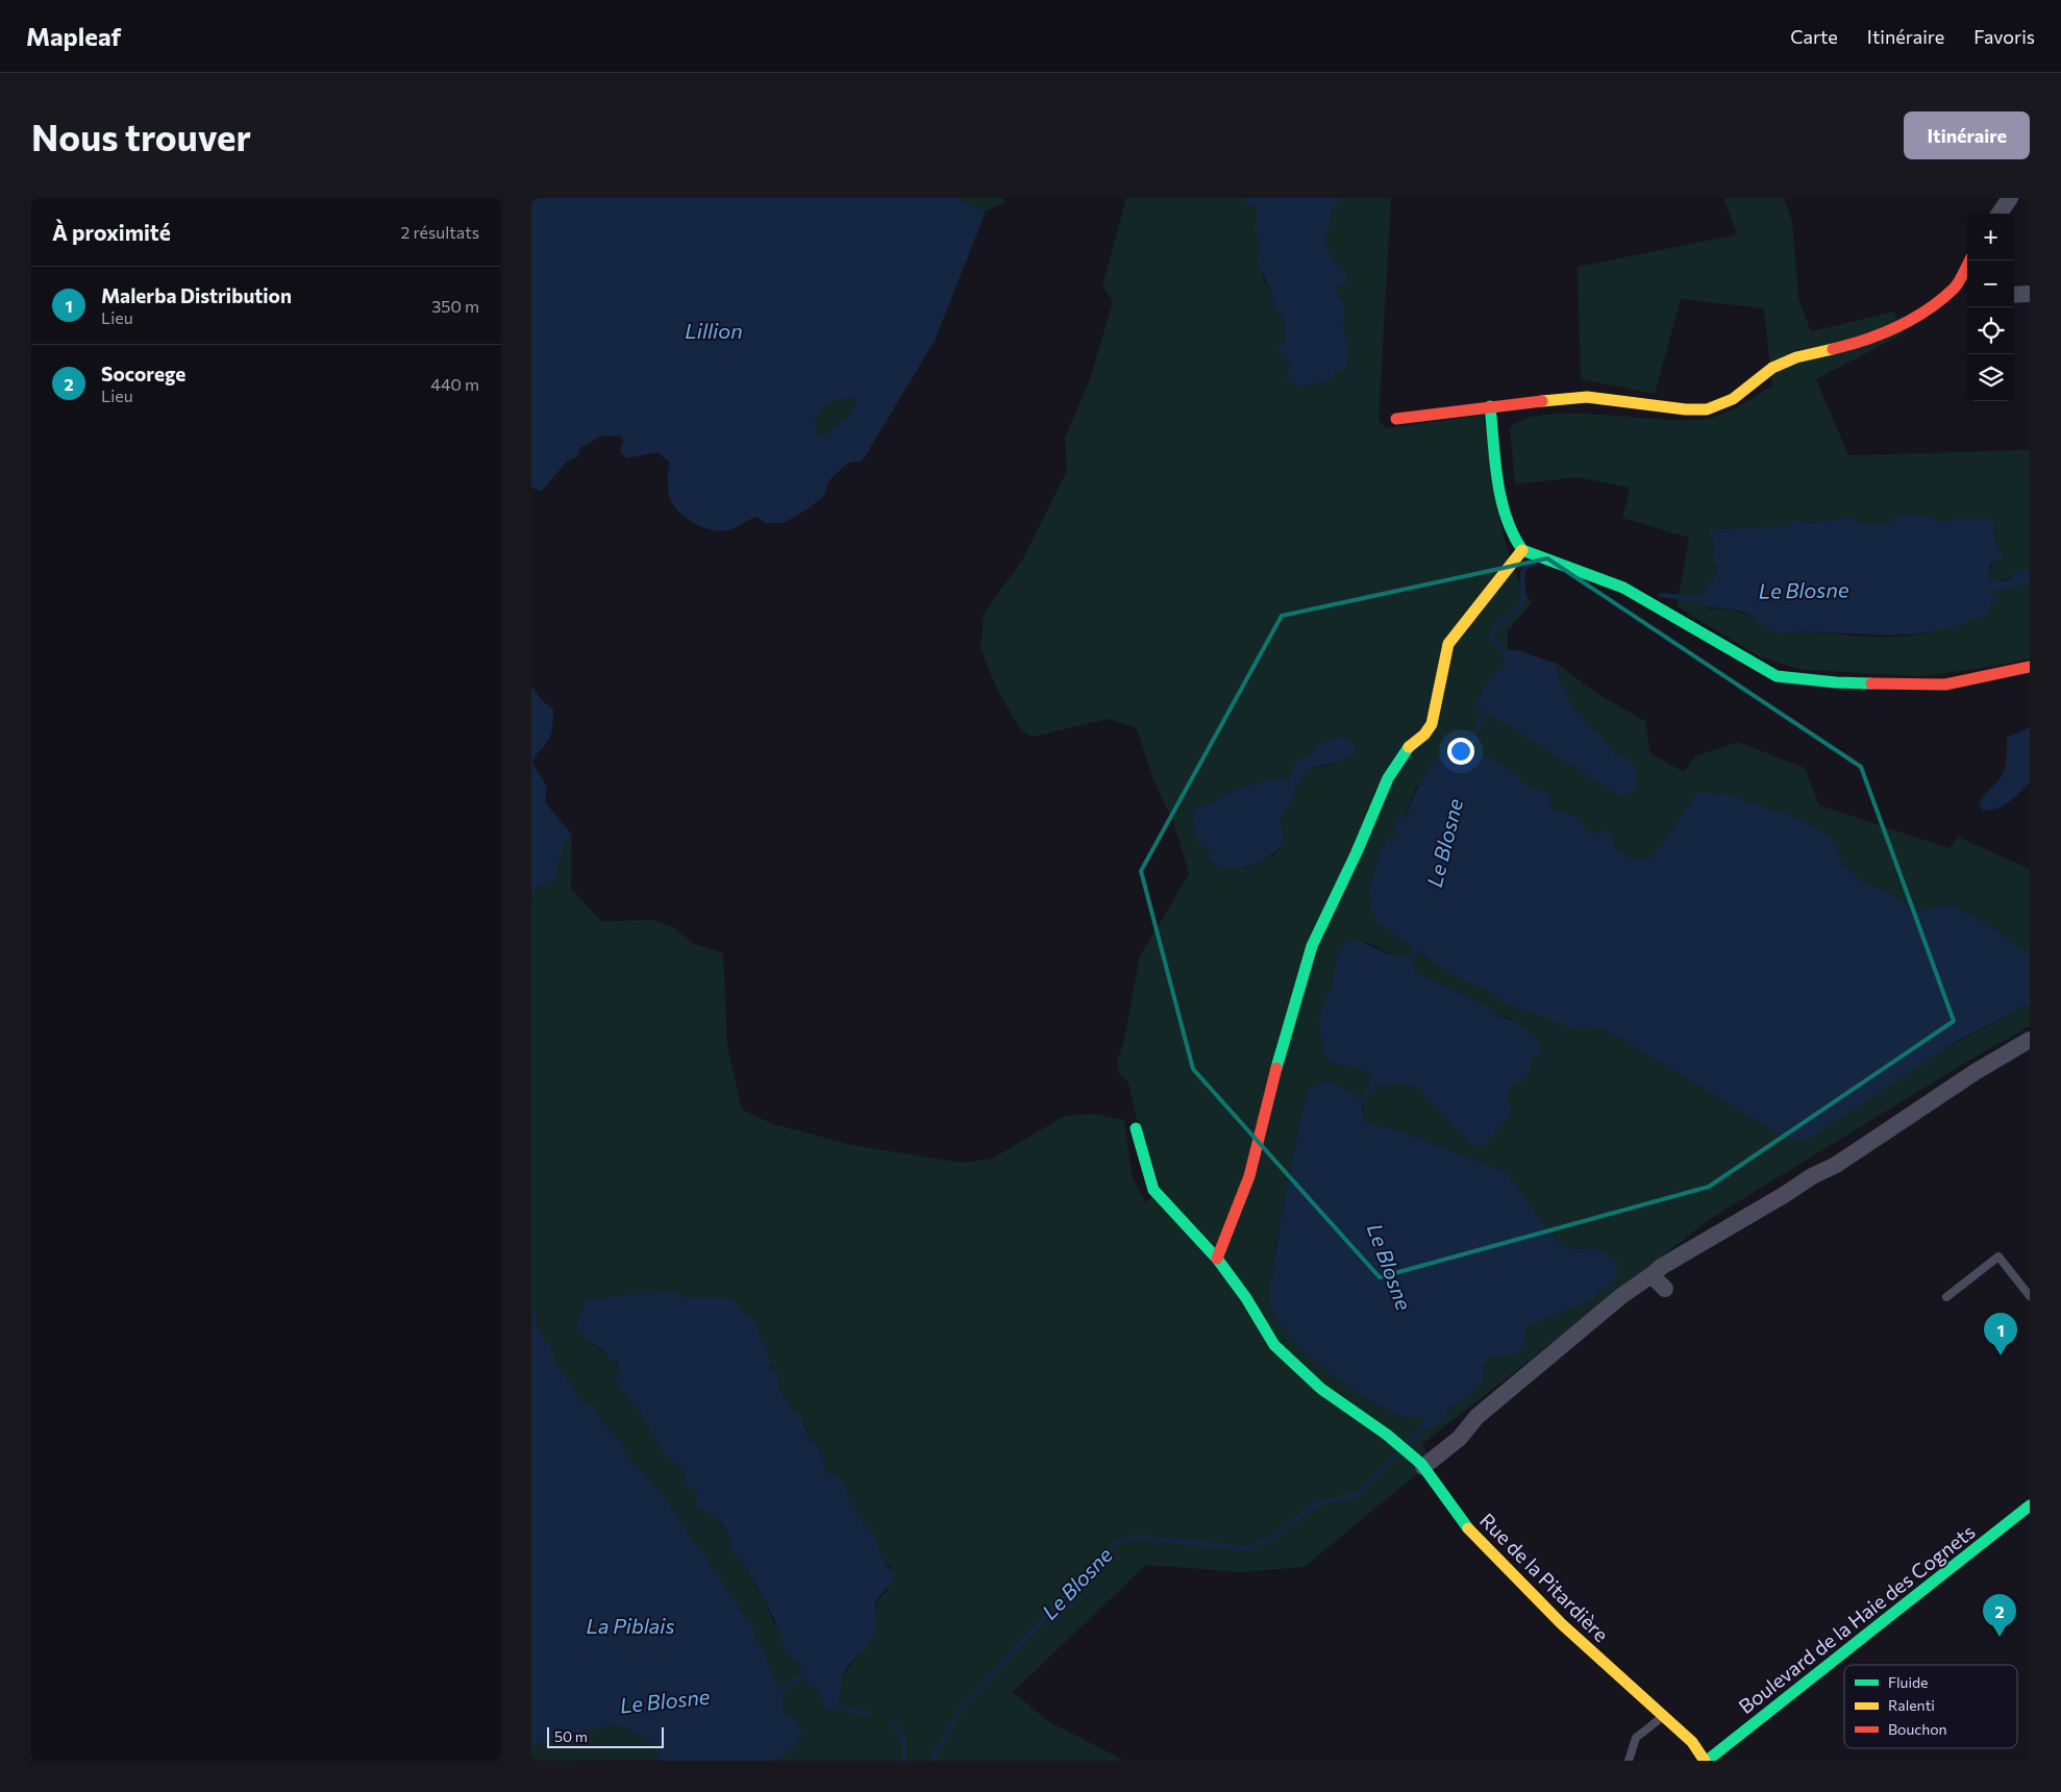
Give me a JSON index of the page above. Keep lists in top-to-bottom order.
{
  "streets": {
    "street": ["Rue de la Pitardière", "Boulevard de la Haie des Cognets"]
  },
  "crossings": [
    ["Rue de la Pitardière", "Boulevard de la Haie des Cognets"]
  ],
  "water": ["Lillion", "Le Blosne", "La Piblais"],
  "legend": ["Fluide", "Ralenti", "Bouchon"],
  "scale_bar": "50 m",
  "page": {
    "header": "Mapleaf",
    "nav": ["Carte", "Itinéraire", "Favoris"],
    "buttons": "Itinéraire",
    "title": "Nous trouver",
    "heading": ["À proximité", "2 résultats"],
    "map_buttons": ["+", "−"],
    "list": [
      {
        "mark": "1",
        "name": "Malerba Distribution",
        "note": "Lieu",
        "value": "350 m"
      },
      {
        "mark": "2",
        "name": "Socorege",
        "note": "Lieu",
        "value": "440 m"
      }
    ],
    "pins": ["1", "2"],
    "scale": "50 m"
  }
}
